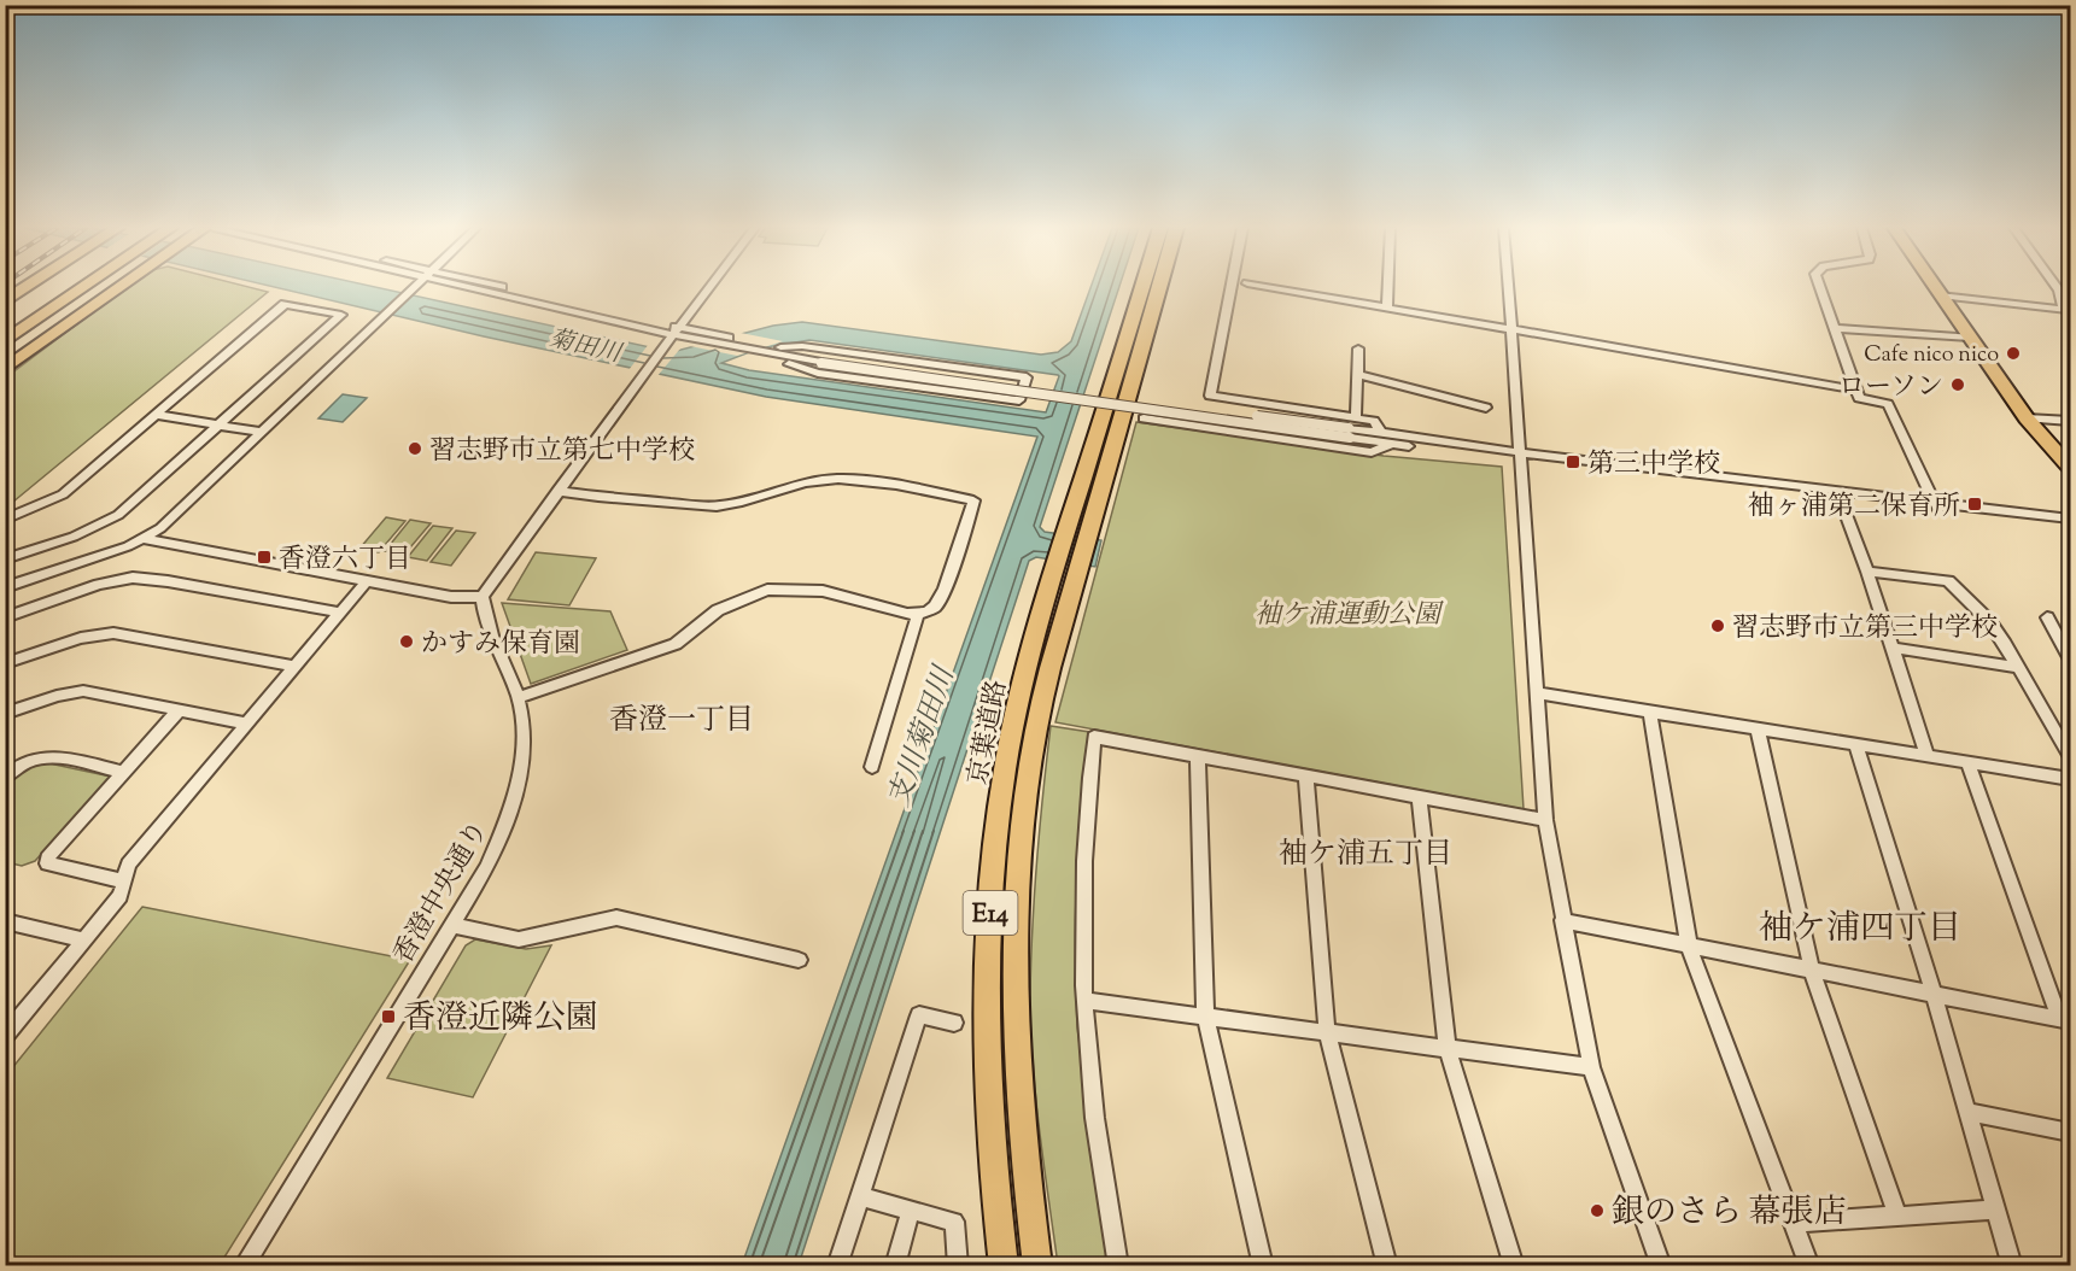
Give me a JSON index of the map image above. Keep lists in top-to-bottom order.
{
  "streets": {
    "highway": ["京葉道路", "E14"],
    "street": ["香澄中央通り"]
  },
  "districts": ["香澄一丁目", "袖ケ浦五丁目", "袖ケ浦四丁目"],
  "water": ["菊田川", "支川菊田川"],
  "parks": ["袖ケ浦運動公園"],
  "places": {
    "other": [
      "Cafe nico nico",
      "ローソン",
      "習志野市立第七中学校",
      "習志野市立第三中学校",
      "かすみ保育園",
      "銀のさら 幕張店"
    ],
    "transit": [
      "第三中学校",
      "袖ヶ浦第二保育所",
      "香澄六丁目",
      "香澄近隣公園"
    ]
  }
}
